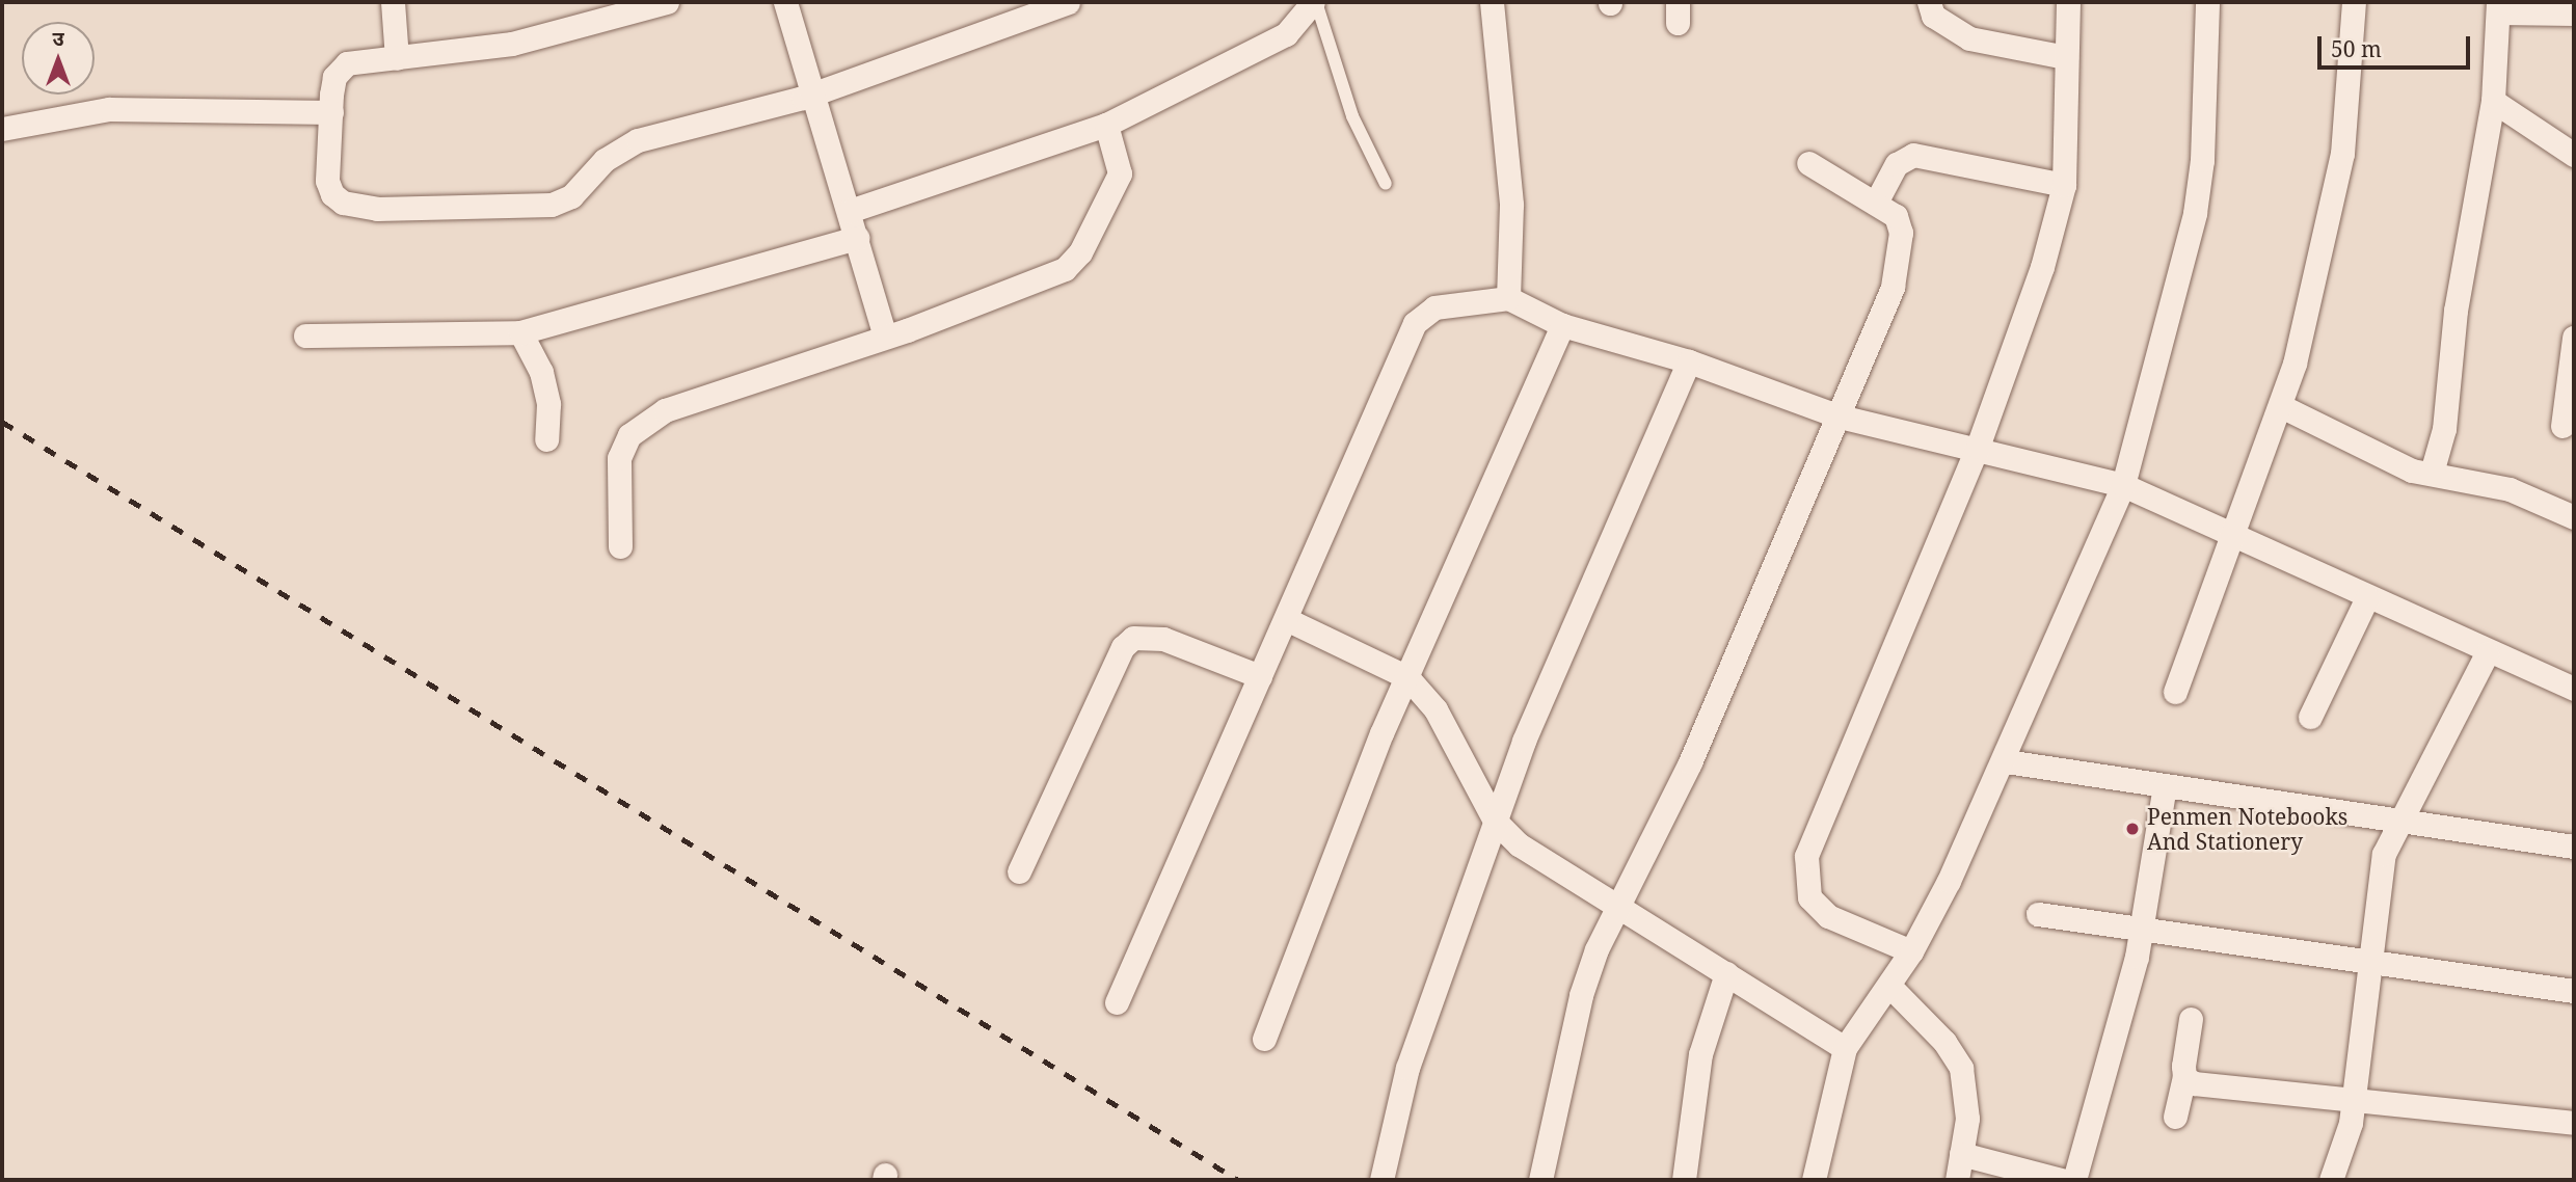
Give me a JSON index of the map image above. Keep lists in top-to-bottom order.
{
  "places": ["Penmen Notebooks And Stationery"],
  "scale_bar": "50 m",
  "north": "top"
}
